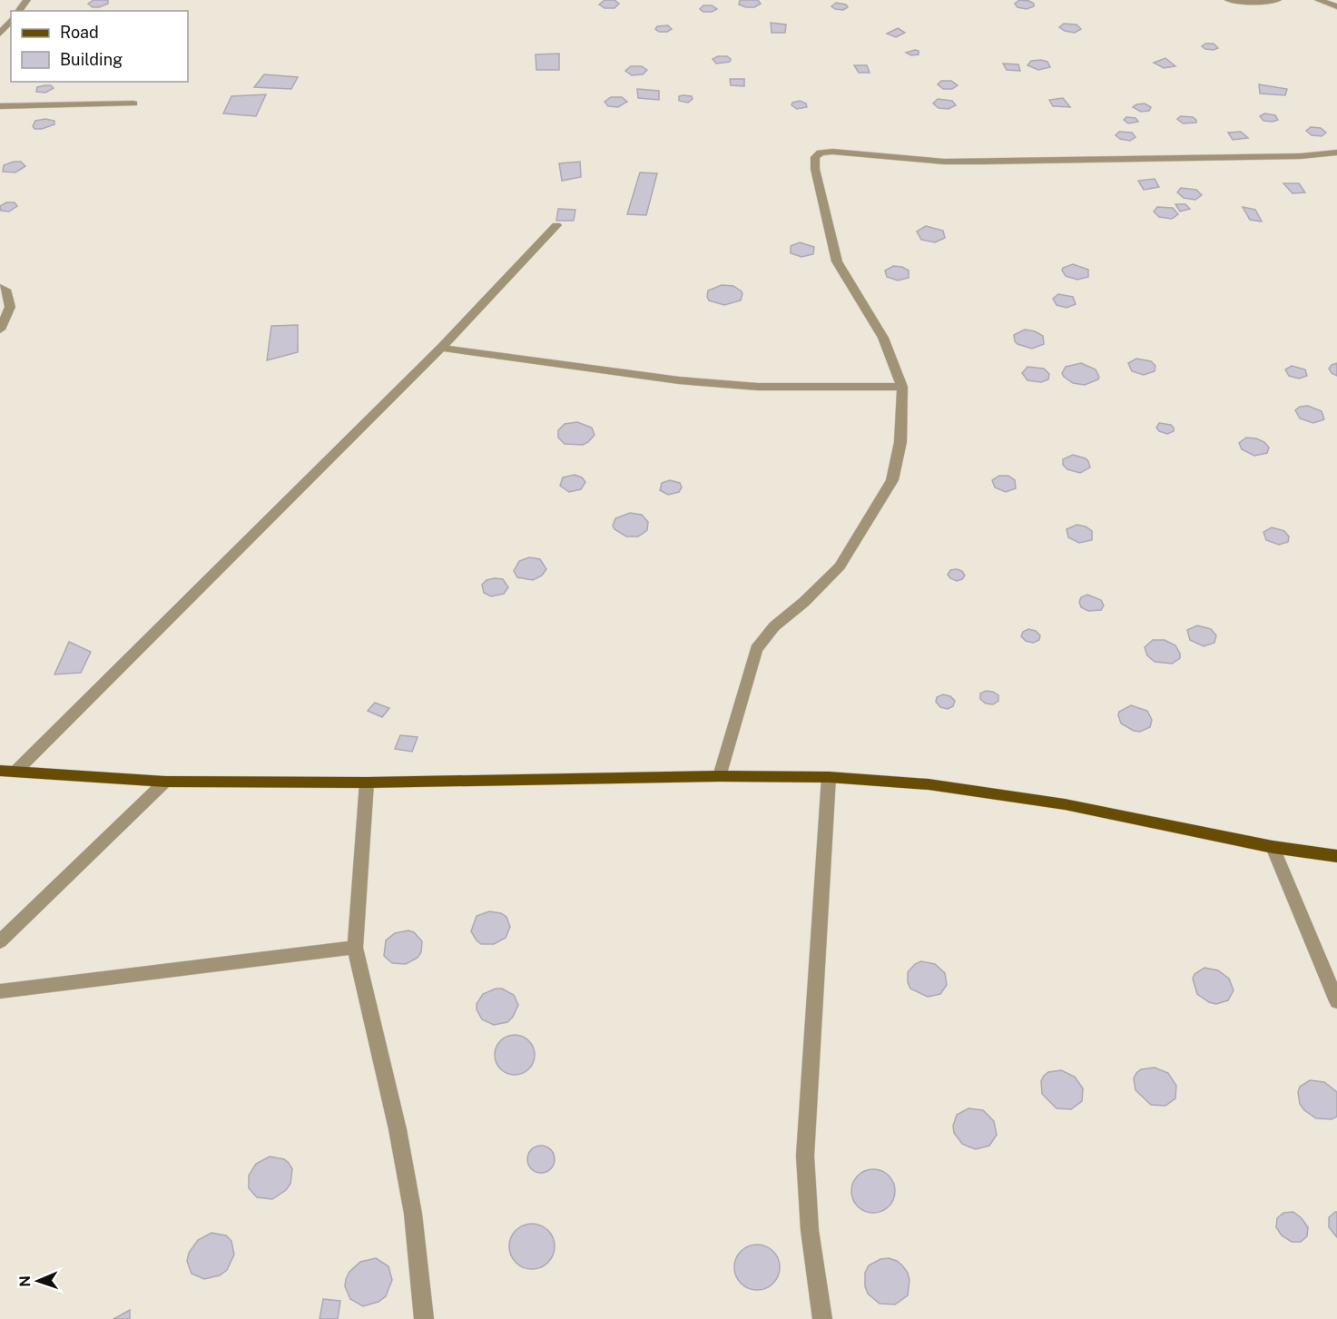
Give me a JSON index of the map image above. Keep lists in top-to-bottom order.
{
  "legend": ["Road", "Building"],
  "north": "left"
}
